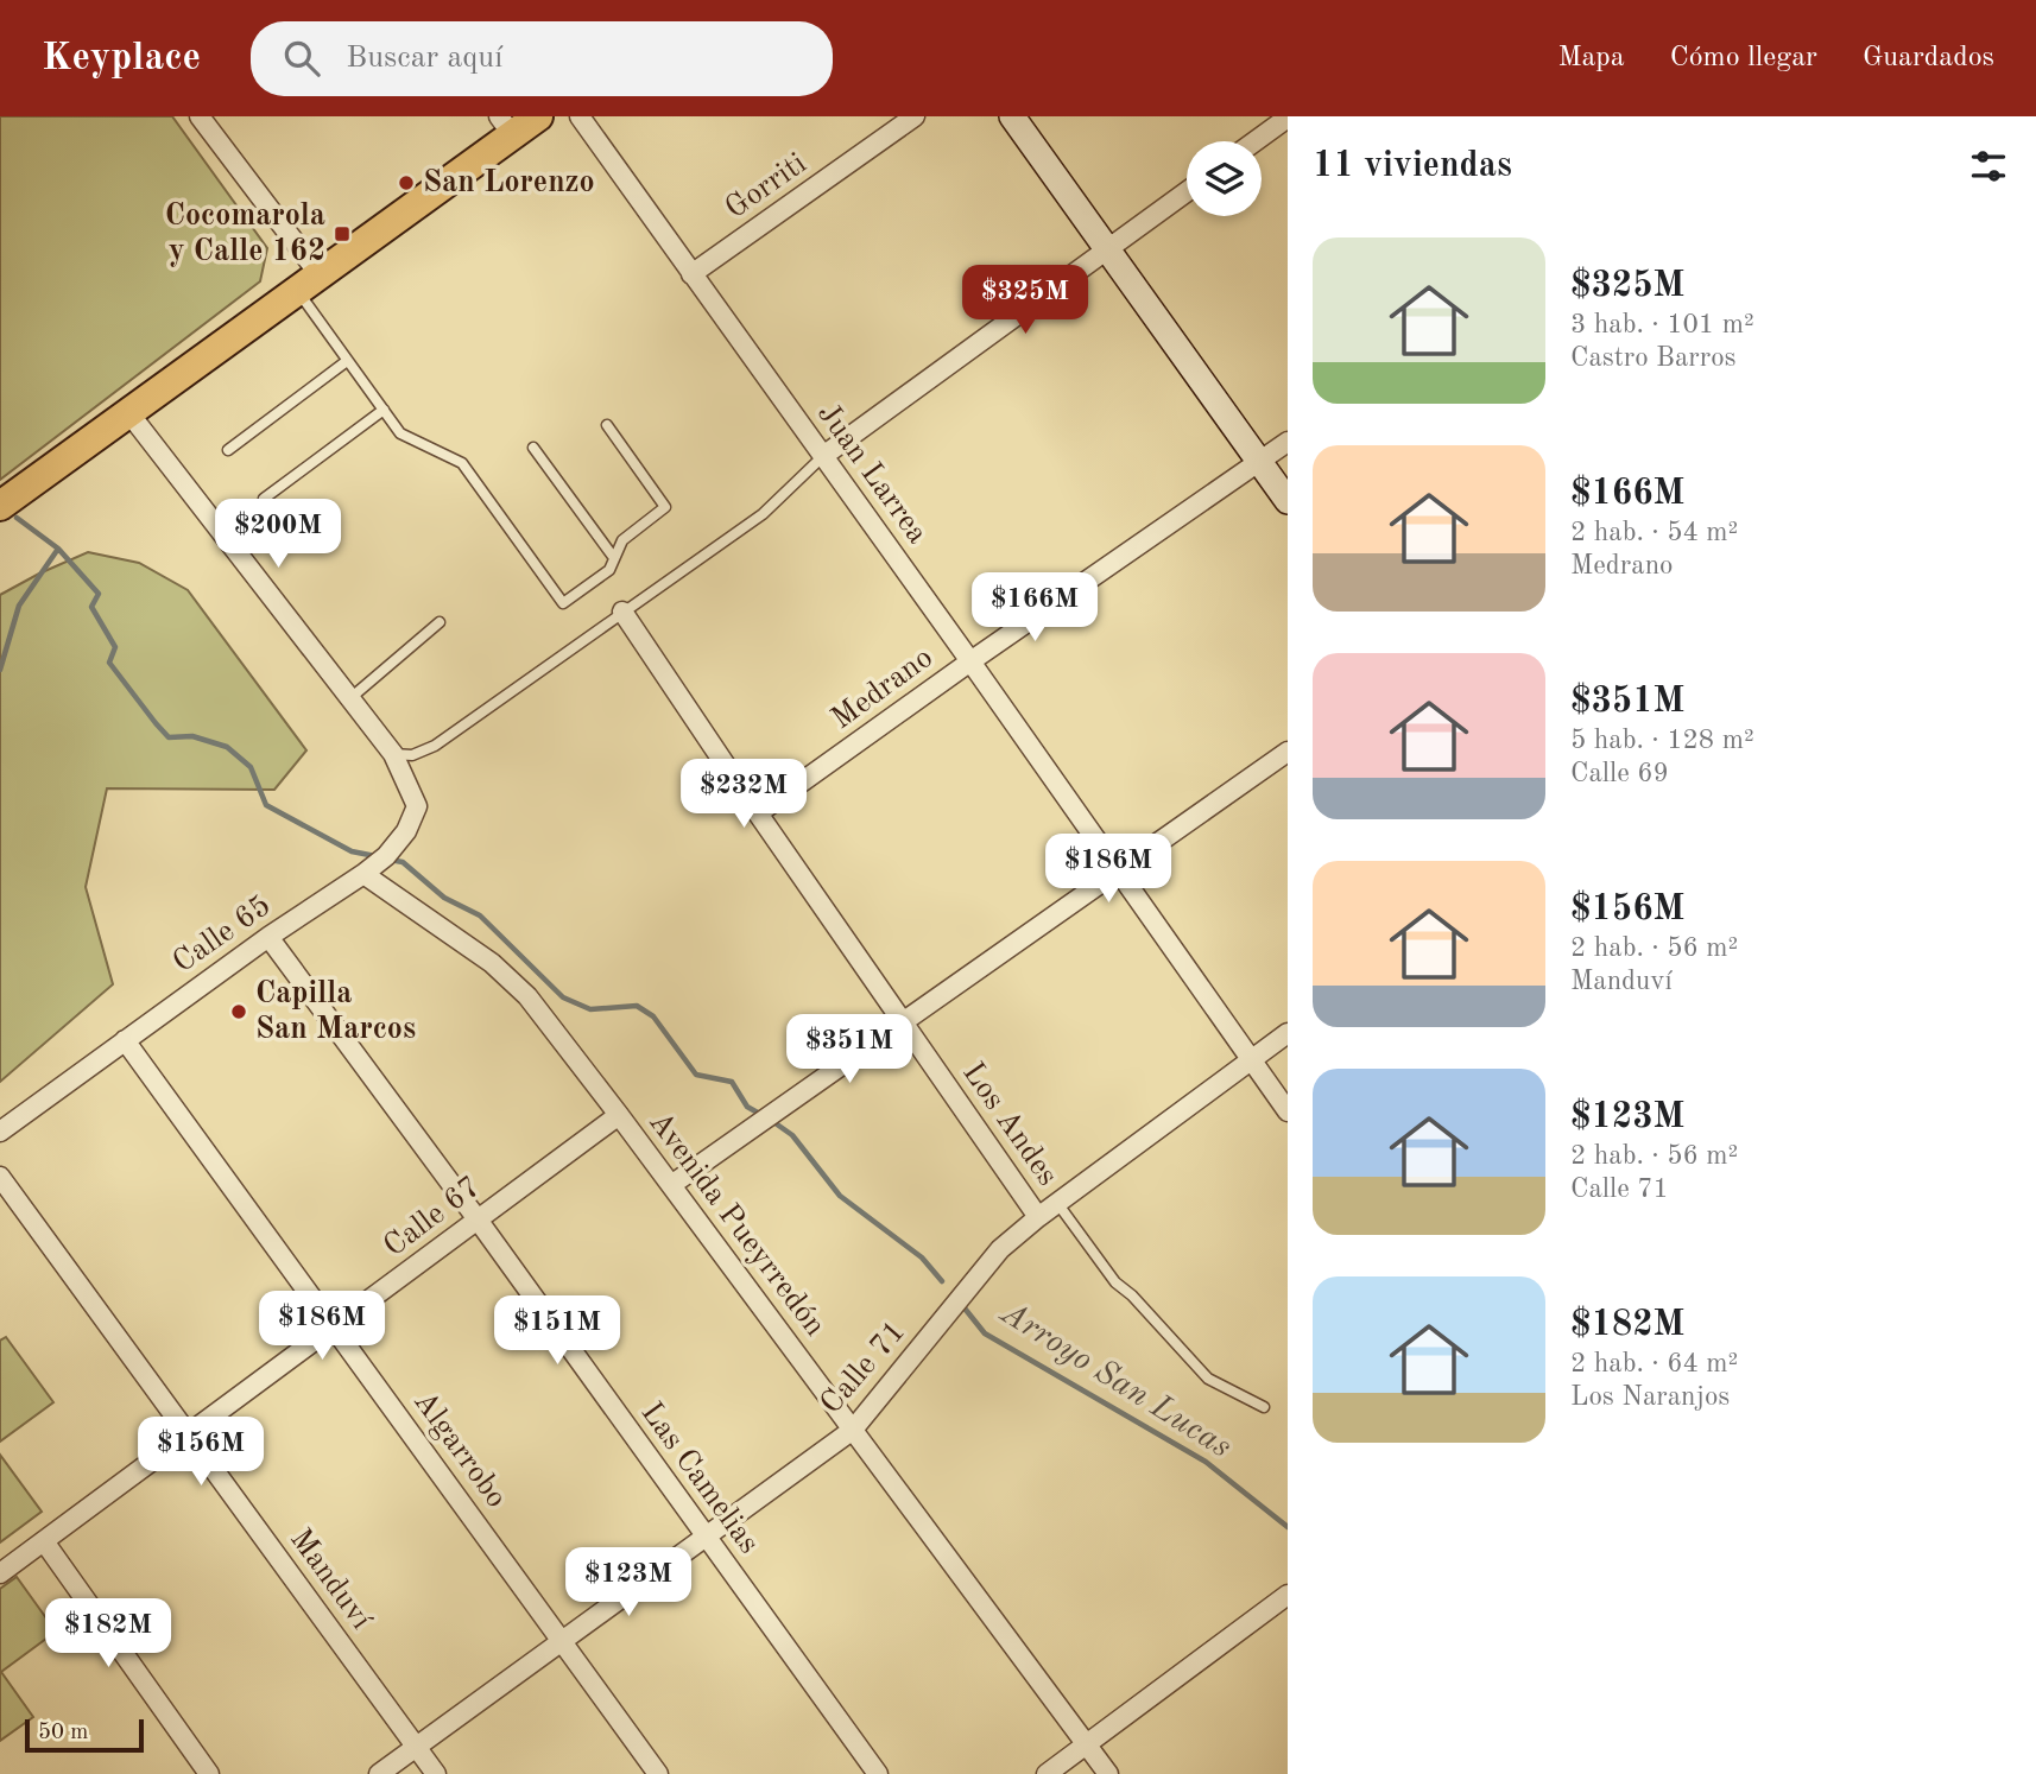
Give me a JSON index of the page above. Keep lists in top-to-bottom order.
{
  "streets": {
    "street": [
      "Gorriti",
      "Juan Larrea",
      "Medrano",
      "Calle 65",
      "Los Andes",
      "Calle 67",
      "Avenida Pueyrredón",
      "Calle 71",
      "Algarrobo",
      "Las Camelias",
      "Manduví"
    ]
  },
  "crossings": [
    ["Gorriti", "Juan Larrea"],
    ["Juan Larrea", "Medrano"],
    ["Juan Larrea", "Calle 71"],
    ["Medrano", "Los Andes"],
    ["Calle 65", "Avenida Pueyrredón"],
    ["Calle 65", "Algarrobo"],
    ["Calle 65", "Las Camelias"],
    ["Los Andes", "Calle 71"],
    ["Calle 67", "Avenida Pueyrredón"],
    ["Calle 67", "Algarrobo"],
    ["Calle 67", "Las Camelias"],
    ["Calle 67", "Manduví"],
    ["Avenida Pueyrredón", "Calle 71"],
    ["Calle 71", "Algarrobo"],
    ["Calle 71", "Las Camelias"],
    ["Calle 71", "Manduví"]
  ],
  "water": ["Arroyo San Lucas"],
  "places": {
    "other": ["San Lorenzo", "Capilla San Marcos"],
    "transit": ["Cocomarola y Calle 162"]
  },
  "scale_bar": "50 m",
  "page": {
    "header": "Keyplace",
    "search": "Buscar aquí",
    "nav": ["Mapa", "Cómo llegar", "Guardados"],
    "heading": "11 viviendas",
    "list": [
      {
        "name": "$325M",
        "note": "3 hab. · 101 m² · Castro Barros"
      },
      {
        "name": "$166M",
        "note": "2 hab. · 54 m² · Medrano"
      },
      {
        "name": "$351M",
        "note": "5 hab. · 128 m² · Calle 69"
      },
      {
        "name": "$156M",
        "note": "2 hab. · 56 m² · Manduví"
      },
      {
        "name": "$123M",
        "note": "2 hab. · 56 m² · Calle 71"
      },
      {
        "name": "$182M",
        "note": "2 hab. · 64 m² · Los Naranjos"
      }
    ],
    "price": [
      "$325M",
      "$200M",
      "$166M",
      "$232M",
      "$186M",
      "$351M",
      "$186M",
      "$151M",
      "$156M",
      "$123M",
      "$182M"
    ],
    "scale": "50 m"
  }
}
